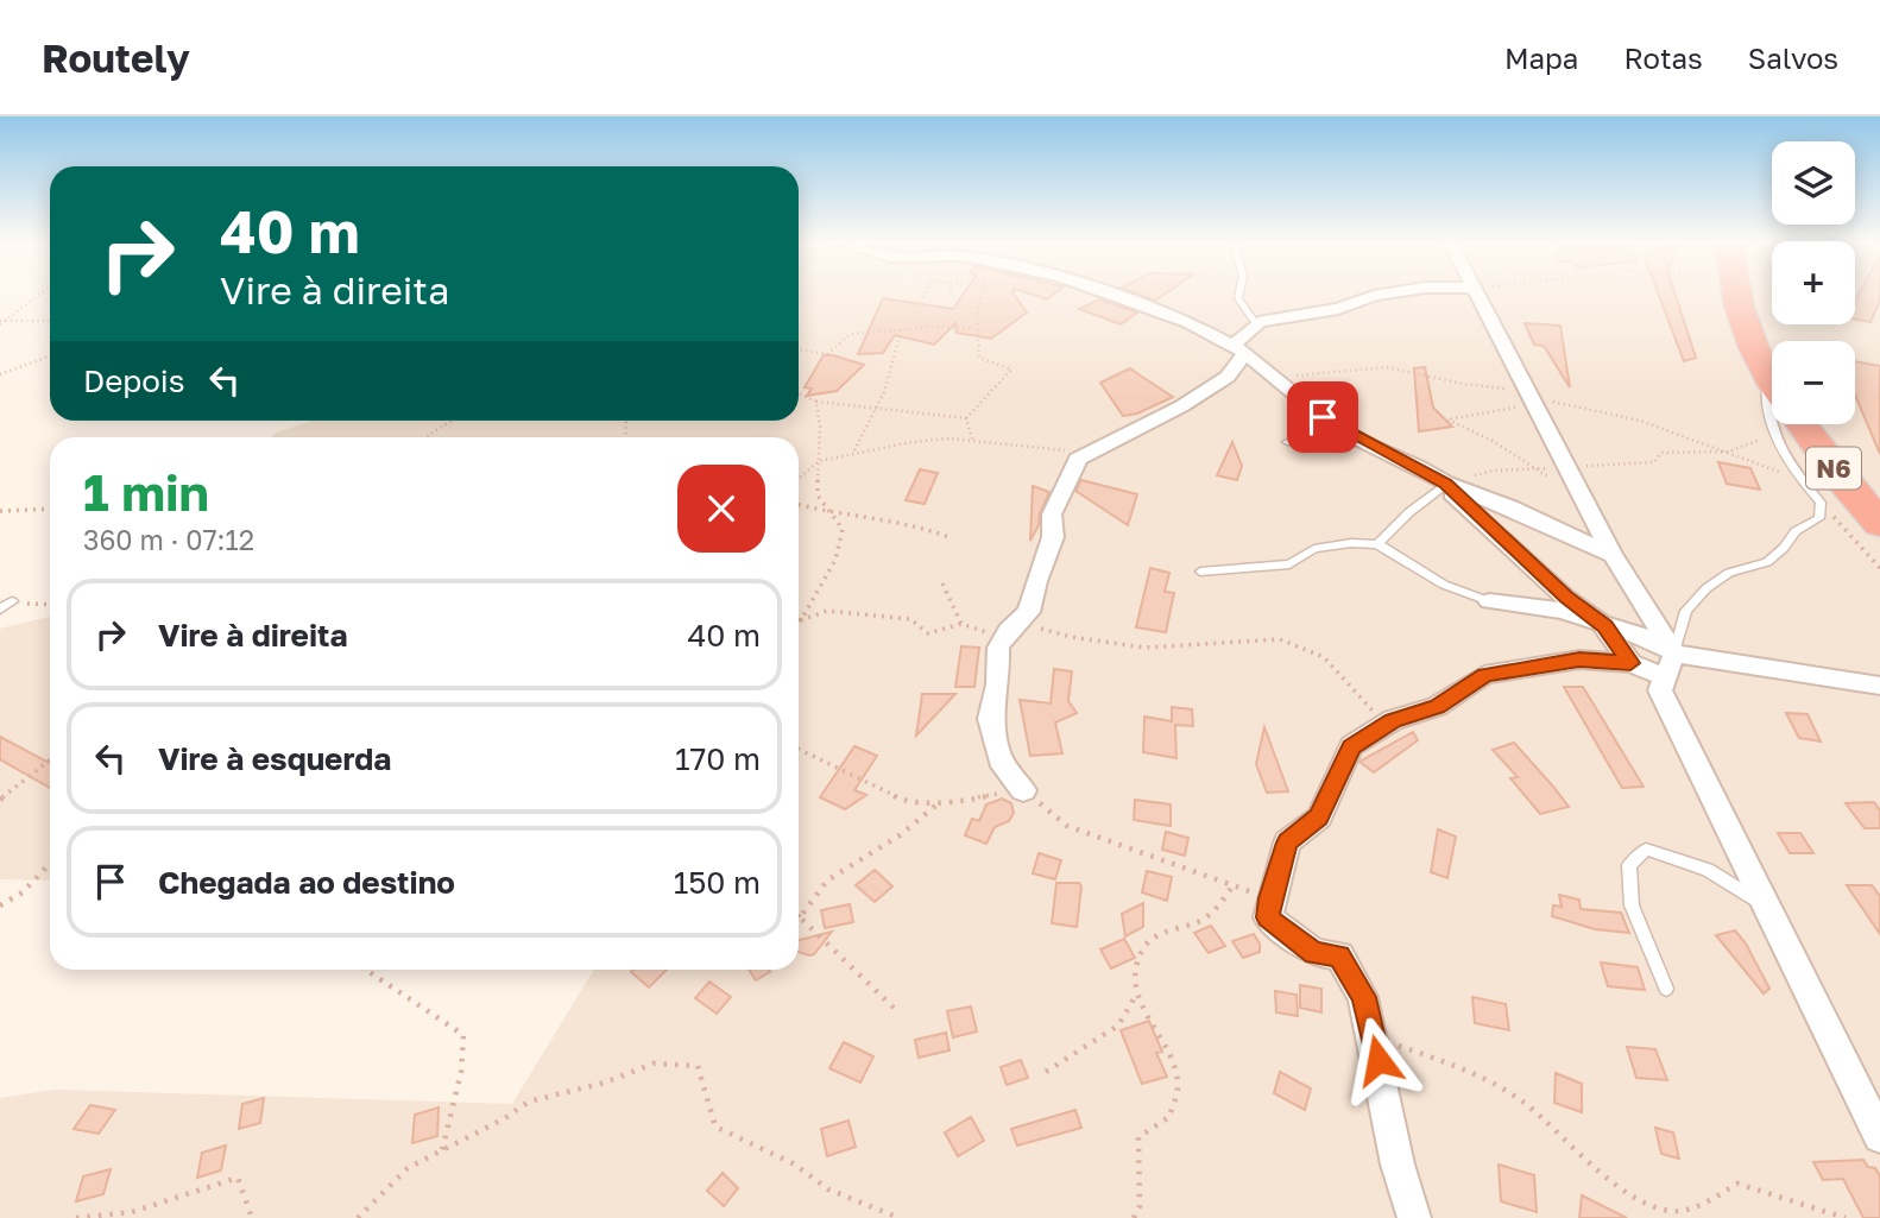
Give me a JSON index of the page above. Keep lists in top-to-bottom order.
{
  "streets": {
    "highway": ["N6"]
  },
  "page": {
    "header": "Routely",
    "nav": ["Mapa", "Rotas", "Salvos"],
    "map_buttons": ["+", "−"],
    "turn": ["40 m", "Vire à direita"],
    "then": "Depois",
    "heading": ["1 min", "360 m · 07:12"],
    "list": [
      {
        "name": "Vire à direita",
        "value": "40 m"
      },
      {
        "name": "Vire à esquerda",
        "value": "170 m"
      },
      {
        "name": "Chegada ao destino",
        "value": "150 m"
      }
    ]
  }
}
